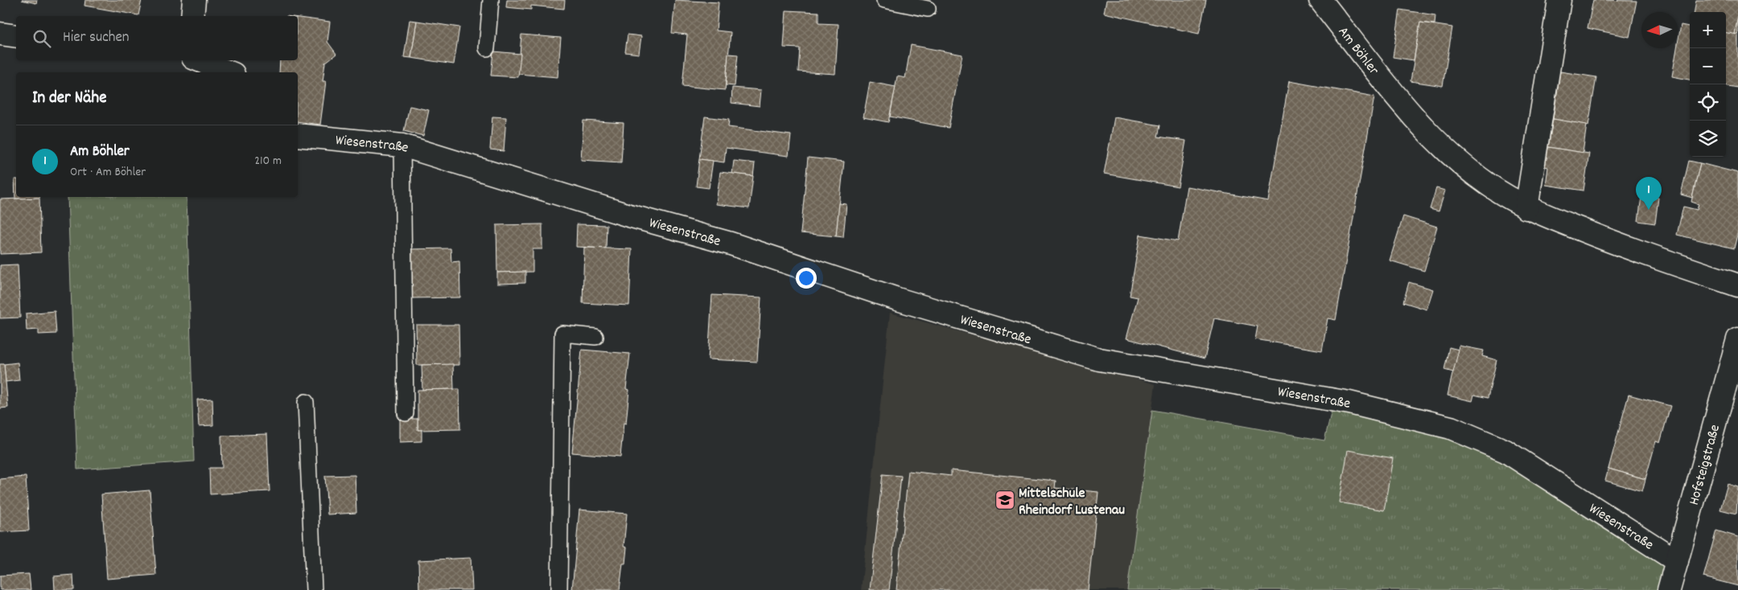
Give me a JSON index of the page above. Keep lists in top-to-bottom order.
{
  "streets": {
    "street": ["Am Böhler", "Wiesenstraße", "Hofsteigstraße"]
  },
  "crossings": [
    ["Wiesenstraße", "Hofsteigstraße"]
  ],
  "places": {
    "school or university": ["Mittelschule Rheindorf Lustenau"]
  },
  "north": "left",
  "page": {
    "map_buttons": ["+", "−"],
    "search": "Hier suchen",
    "heading": "In der Nähe",
    "list": [
      {
        "mark": "1",
        "name": "Am Böhler",
        "note": "Ort · Am Böhler",
        "value": "210 m"
      }
    ],
    "pins": "1"
  }
}
